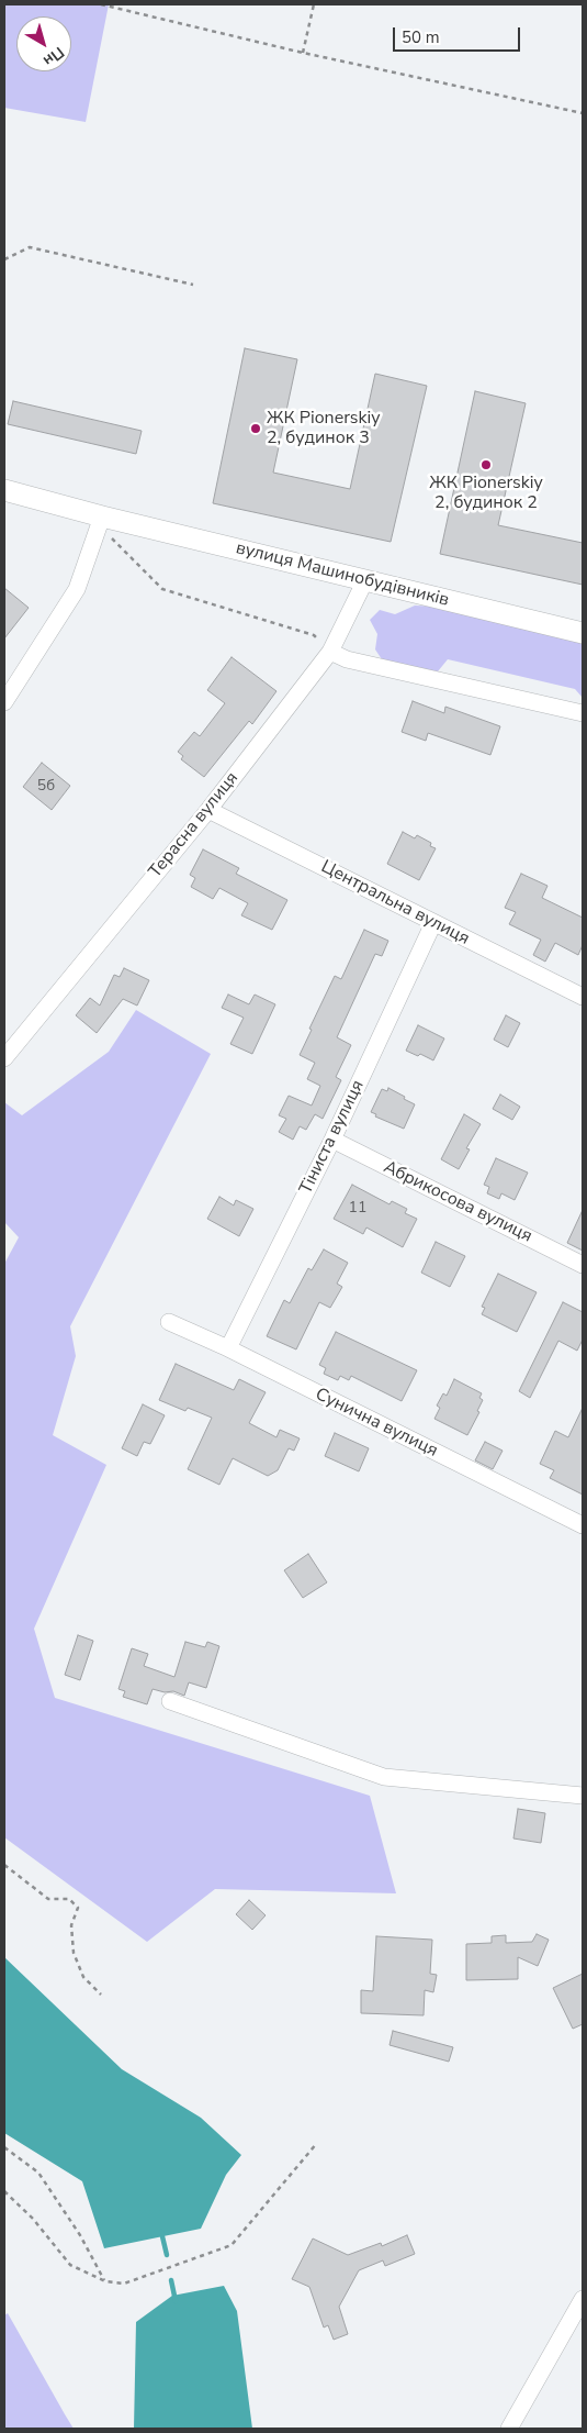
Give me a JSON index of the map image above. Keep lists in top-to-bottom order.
{
  "streets": {
    "street": [
      "вулиця Машинобудівників",
      "Терасна вулиця",
      "Центральна вулиця",
      "Тіниста вулиця",
      "Абрикосова вулиця",
      "Сунична вулиця"
    ]
  },
  "crossings": [
    ["вулиця Машинобудівників", "Терасна вулиця"],
    ["Терасна вулиця", "Центральна вулиця"],
    ["Центральна вулиця", "Тіниста вулиця"],
    ["Тіниста вулиця", "Абрикосова вулиця"],
    ["Тіниста вулиця", "Сунична вулиця"]
  ],
  "places": ["ЖК Pionerskiy 2, будинок 3", "ЖК Pionerskiy 2, будинок 2"],
  "house_numbers": ["5б", "11"],
  "scale_bar": "50 m",
  "north": "bottom right"
}
